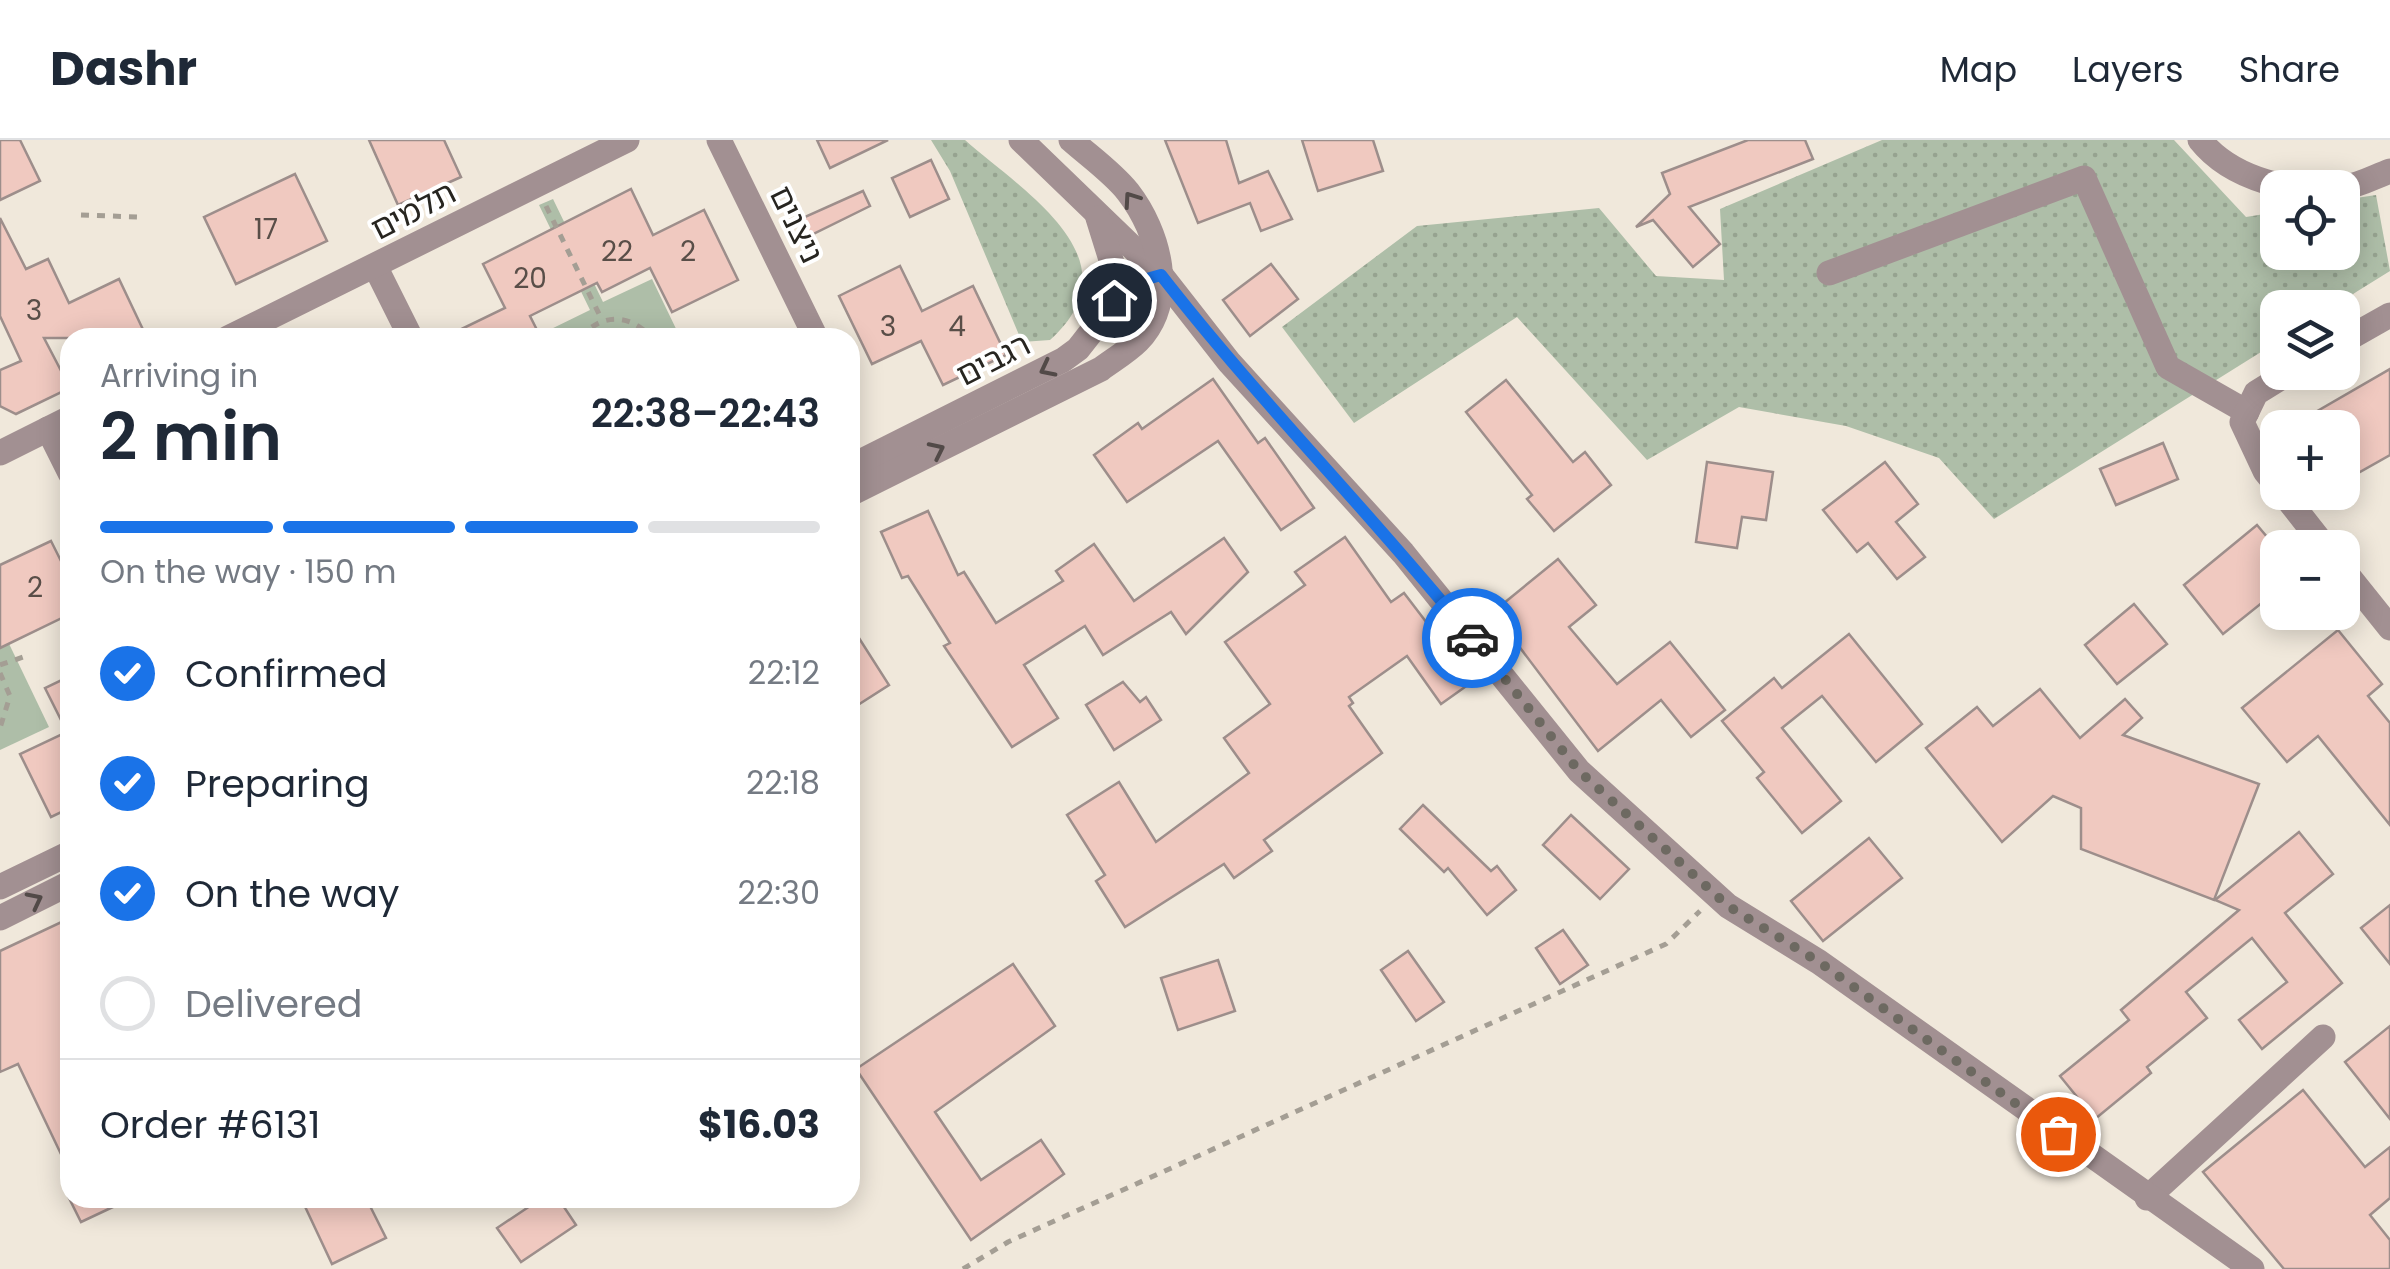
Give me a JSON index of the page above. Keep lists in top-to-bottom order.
{
  "streets": {
    "street": ["תלמים", "ניצנים", "רגבים"]
  },
  "house_numbers": [
    "17",
    "22",
    "2",
    "20",
    "3",
    "3",
    "4",
    "2"
  ],
  "page": {
    "header": "Dashr",
    "nav": ["Map", "Layers", "Share"],
    "map_buttons": ["+", "−"],
    "heading": ["2 min", "Arriving in", "22:38–22:43"],
    "panel": ["Order #6131", "$16.03"],
    "bar": "On the way · 150 m",
    "list": [
      ["Confirmed", "22:12"],
      ["Preparing", "22:18"],
      ["On the way", "22:30"],
      "Delivered"
    ]
  }
}
